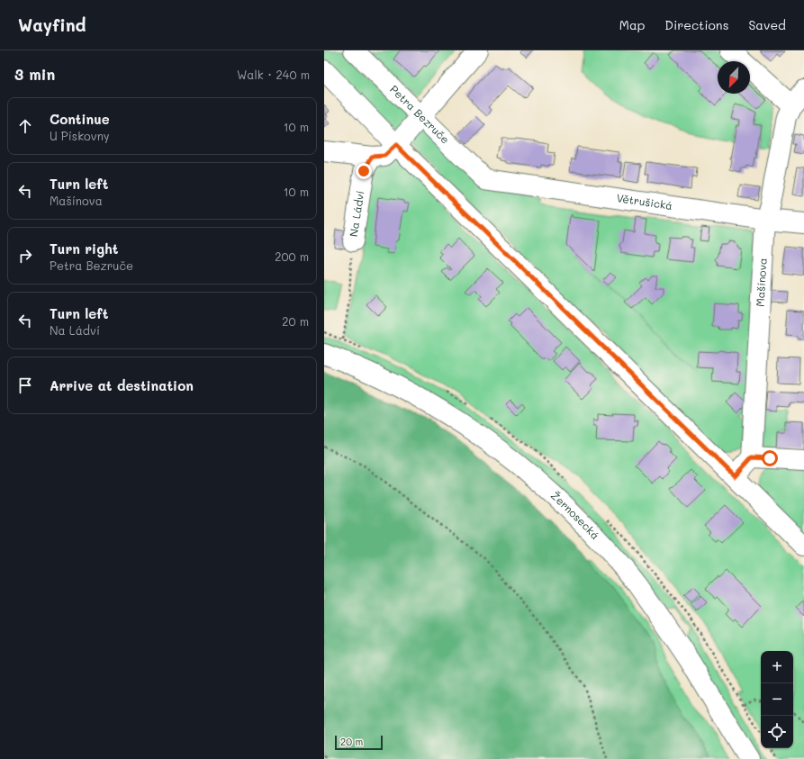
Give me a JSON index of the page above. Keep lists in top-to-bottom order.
{
  "streets": {
    "street": [
      "Petra Bezruče",
      "Větrušická",
      "Na Ládví",
      "Mašínova",
      "Žernosecká"
    ]
  },
  "crossings": [
    ["Petra Bezruče", "Větrušická"],
    ["Větrušická", "Mašínova"]
  ],
  "scale_bar": "20 m",
  "north": "bottom left",
  "page": {
    "header": "Wayfind",
    "nav": ["Map", "Directions", "Saved"],
    "heading": ["3 min", "Walk · 240 m"],
    "list": [
      ["Continue", "U Pískovny", "10 m"],
      ["Turn left", "Mašínova", "10 m"],
      ["Turn right", "Petra Bezruče", "200 m"],
      ["Turn left", "Na Ládví", "20 m"],
      "Arrive at destination"
    ],
    "map_buttons": ["+", "−"],
    "scale": "20 m"
  }
}
